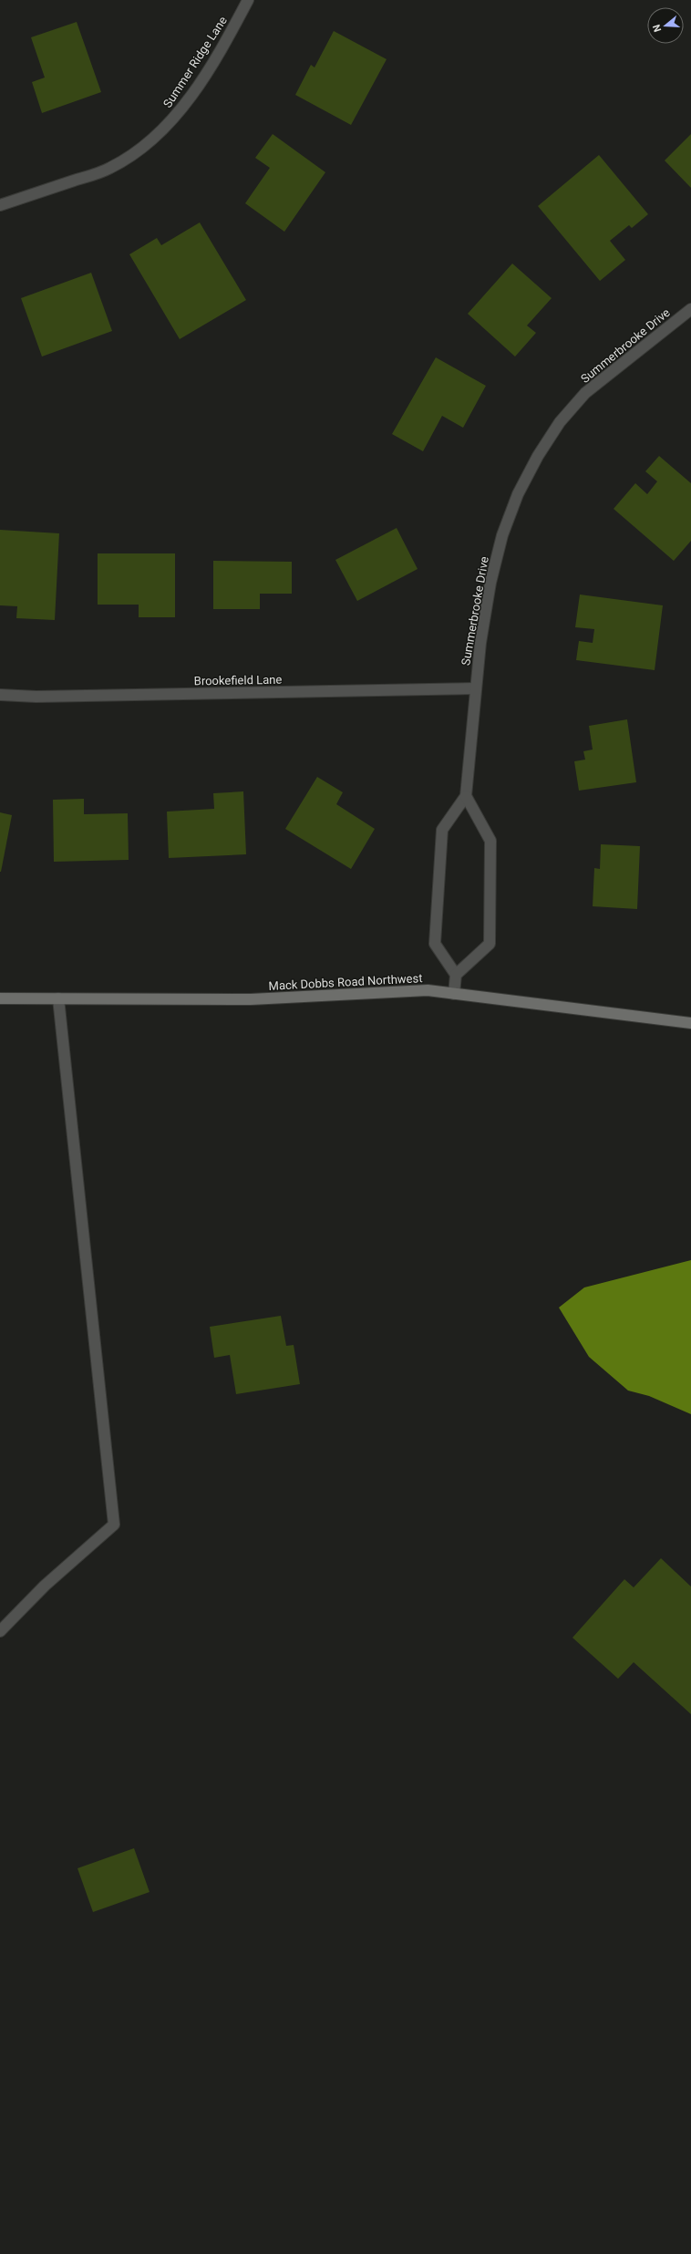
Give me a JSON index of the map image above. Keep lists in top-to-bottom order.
{
  "streets": {
    "street": [
      "Summer Ridge Lane",
      "Summerbrooke Drive",
      "Brookefield Lane",
      "Mack Dobbs Road Northwest"
    ]
  },
  "crossings": [
    ["Summerbrooke Drive", "Brookefield Lane"]
  ],
  "north": "left"
}
